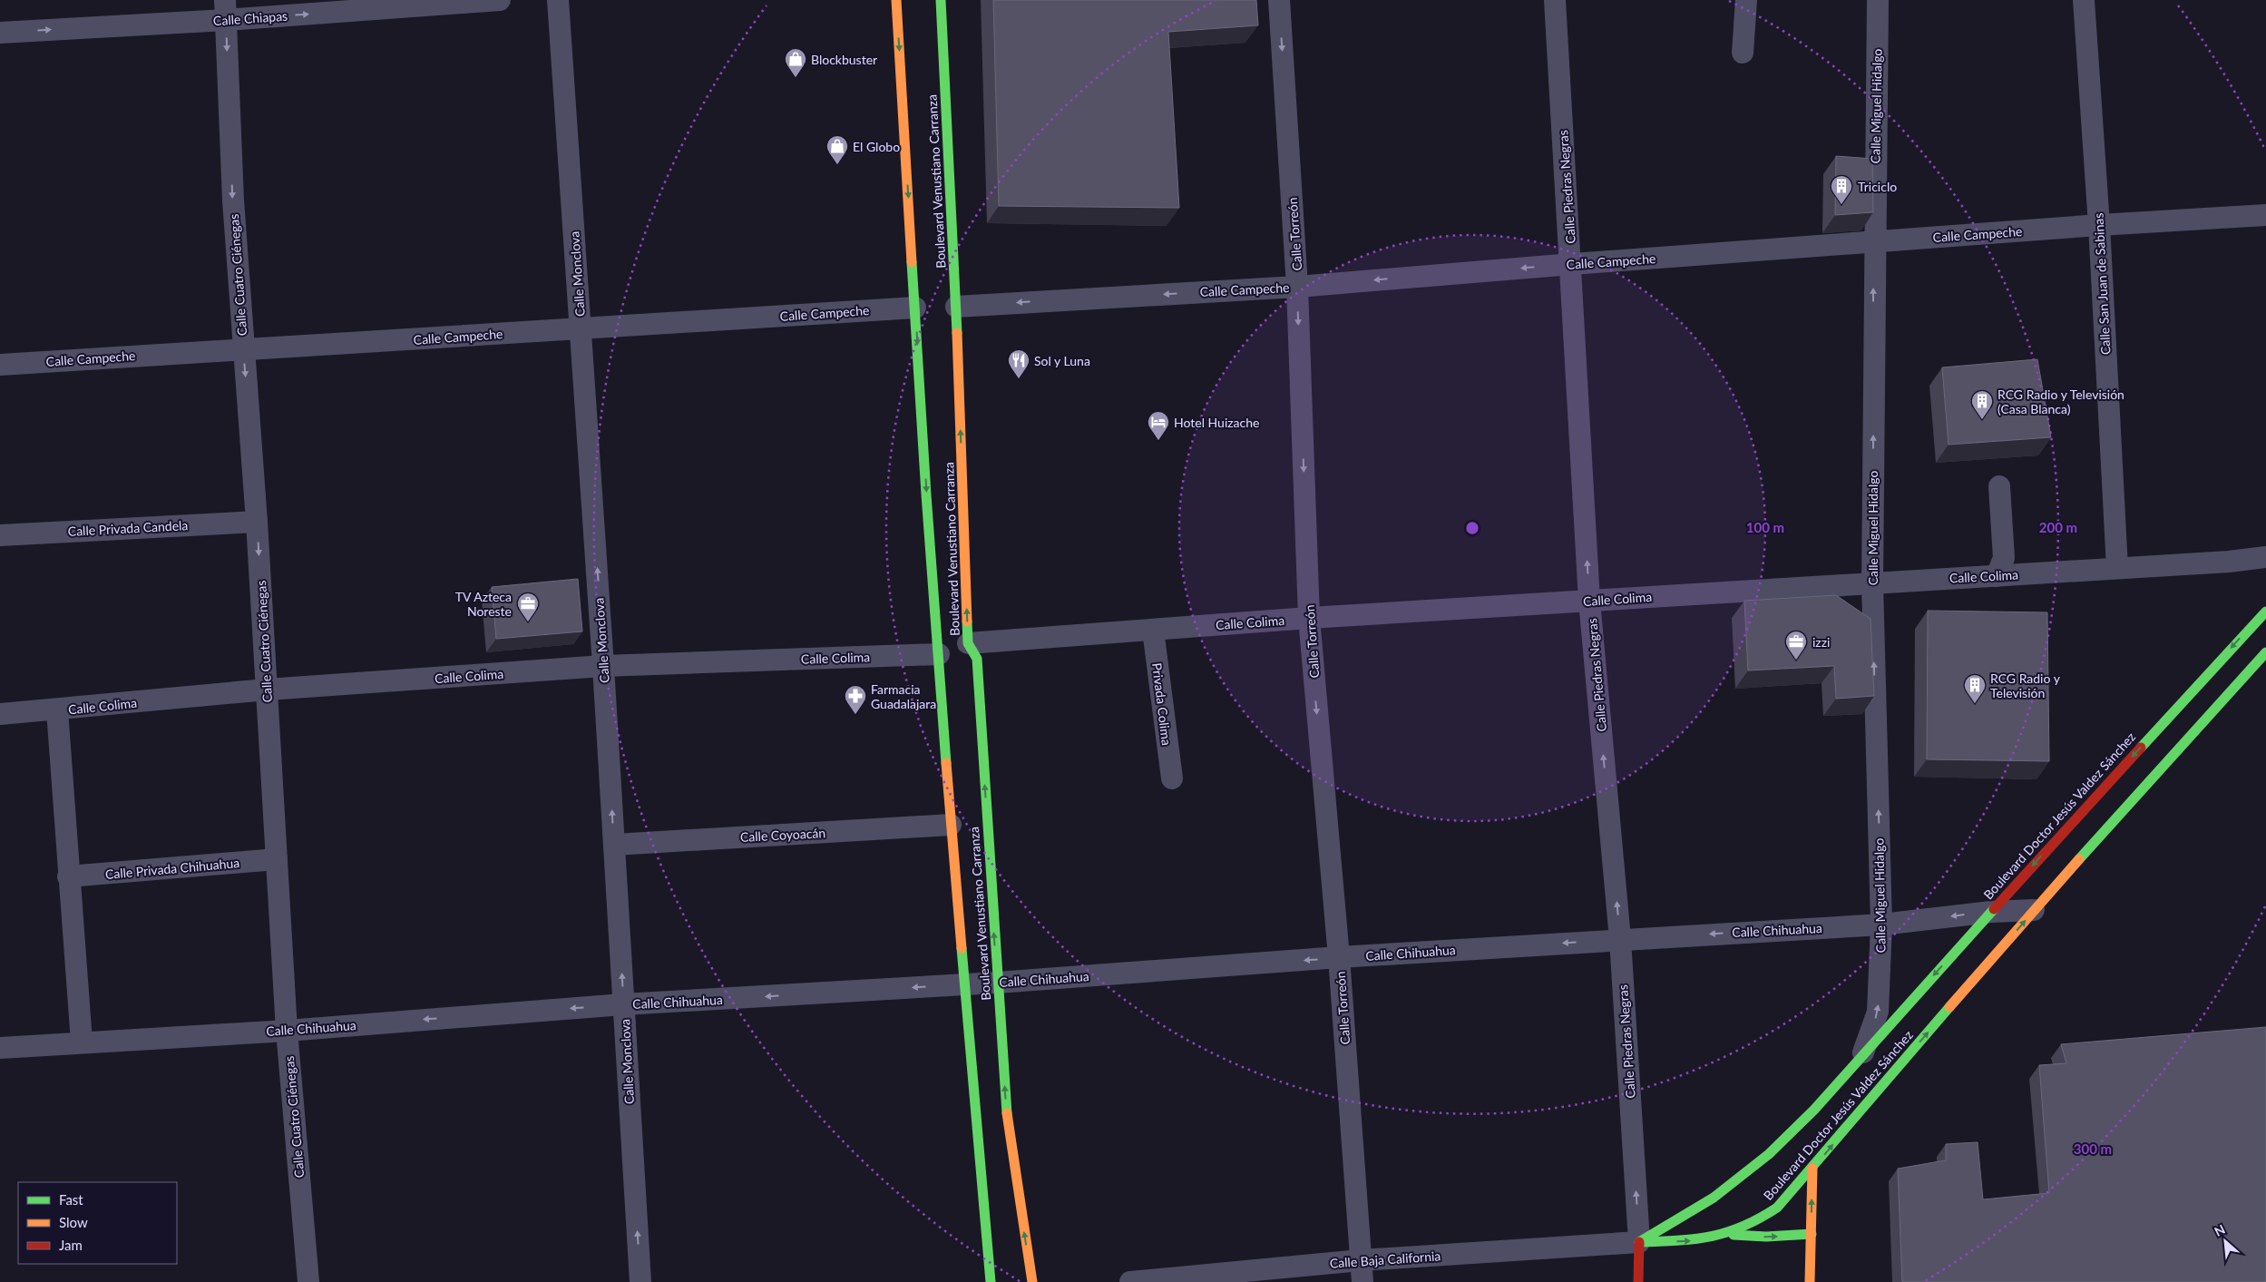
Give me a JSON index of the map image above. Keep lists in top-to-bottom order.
{
  "streets": {
    "main road": ["Boulevard Venustiano Carranza", "Boulevard Doctor Jesús Valdez Sánchez"],
    "street": [
      "Calle Chiapas",
      "Calle Miguel Hidalgo",
      "Calle Piedras Negras",
      "Calle Torreón",
      "Calle Campeche",
      "Calle Monclova",
      "Calle Cuatro Ciénegas",
      "Calle San Juan de Sabinas",
      "Calle Privada Candela",
      "Calle Colima",
      "Privada Colima",
      "Calle Coyoacán",
      "Calle Privada Chihuahua",
      "Calle Chihuahua",
      "Calle Baja California"
    ]
  },
  "crossings": [
    ["Calle Chiapas", "Calle Cuatro Ciénegas"],
    ["Calle Miguel Hidalgo", "Calle Campeche"],
    ["Calle Miguel Hidalgo", "Calle Colima"],
    ["Calle Miguel Hidalgo", "Boulevard Doctor Jesús Valdez Sánchez"],
    ["Calle Miguel Hidalgo", "Calle Chihuahua"],
    ["Boulevard Venustiano Carranza", "Calle Campeche"],
    ["Boulevard Venustiano Carranza", "Calle Colima"],
    ["Boulevard Venustiano Carranza", "Calle Coyoacán"],
    ["Boulevard Venustiano Carranza", "Calle Chihuahua"],
    ["Calle Piedras Negras", "Calle Campeche"],
    ["Calle Piedras Negras", "Calle Colima"],
    ["Calle Piedras Negras", "Boulevard Doctor Jesús Valdez Sánchez"],
    ["Calle Piedras Negras", "Calle Chihuahua"],
    ["Calle Piedras Negras", "Calle Baja California"],
    ["Calle Torreón", "Calle Campeche"],
    ["Calle Torreón", "Calle Colima"],
    ["Calle Torreón", "Calle Chihuahua"],
    ["Calle Torreón", "Calle Baja California"],
    ["Calle Campeche", "Calle Monclova"],
    ["Calle Campeche", "Calle Cuatro Ciénegas"],
    ["Calle Campeche", "Calle San Juan de Sabinas"],
    ["Calle Monclova", "Calle Colima"],
    ["Calle Monclova", "Calle Coyoacán"],
    ["Calle Monclova", "Calle Chihuahua"],
    ["Calle Cuatro Ciénegas", "Calle Privada Candela"],
    ["Calle Cuatro Ciénegas", "Calle Colima"],
    ["Calle Cuatro Ciénegas", "Calle Privada Chihuahua"],
    ["Calle Cuatro Ciénegas", "Calle Chihuahua"],
    ["Calle San Juan de Sabinas", "Calle Colima"],
    ["Calle Colima", "Privada Colima"],
    ["Boulevard Doctor Jesús Valdez Sánchez", "Calle Chihuahua"],
    ["Boulevard Doctor Jesús Valdez Sánchez", "Calle Baja California"]
  ],
  "one_way": [
    "Calle Chiapas",
    "Calle Miguel Hidalgo",
    "Calle Piedras Negras",
    "Calle Torreón",
    "Calle Monclova",
    "Calle Cuatro Ciénegas",
    "Calle Chihuahua"
  ],
  "places": {
    "shop": ["Blockbuster", "El Globo"],
    "building": ["Triciclo", "RCG Radio y Televisión (Casa Blanca)", "RCG Radio y Televisión"],
    "restaurant": ["Sol y Luna"],
    "hotel": ["Hotel Huizache"],
    "office": ["TV Azteca Noreste", "izzi"],
    "pharmacy": ["Farmacia Guadalajara"]
  },
  "legend": ["Fast", "Slow", "Jam"],
  "north": "top left",
  "rings": ["100 m", "200 m", "300 m"]
}
